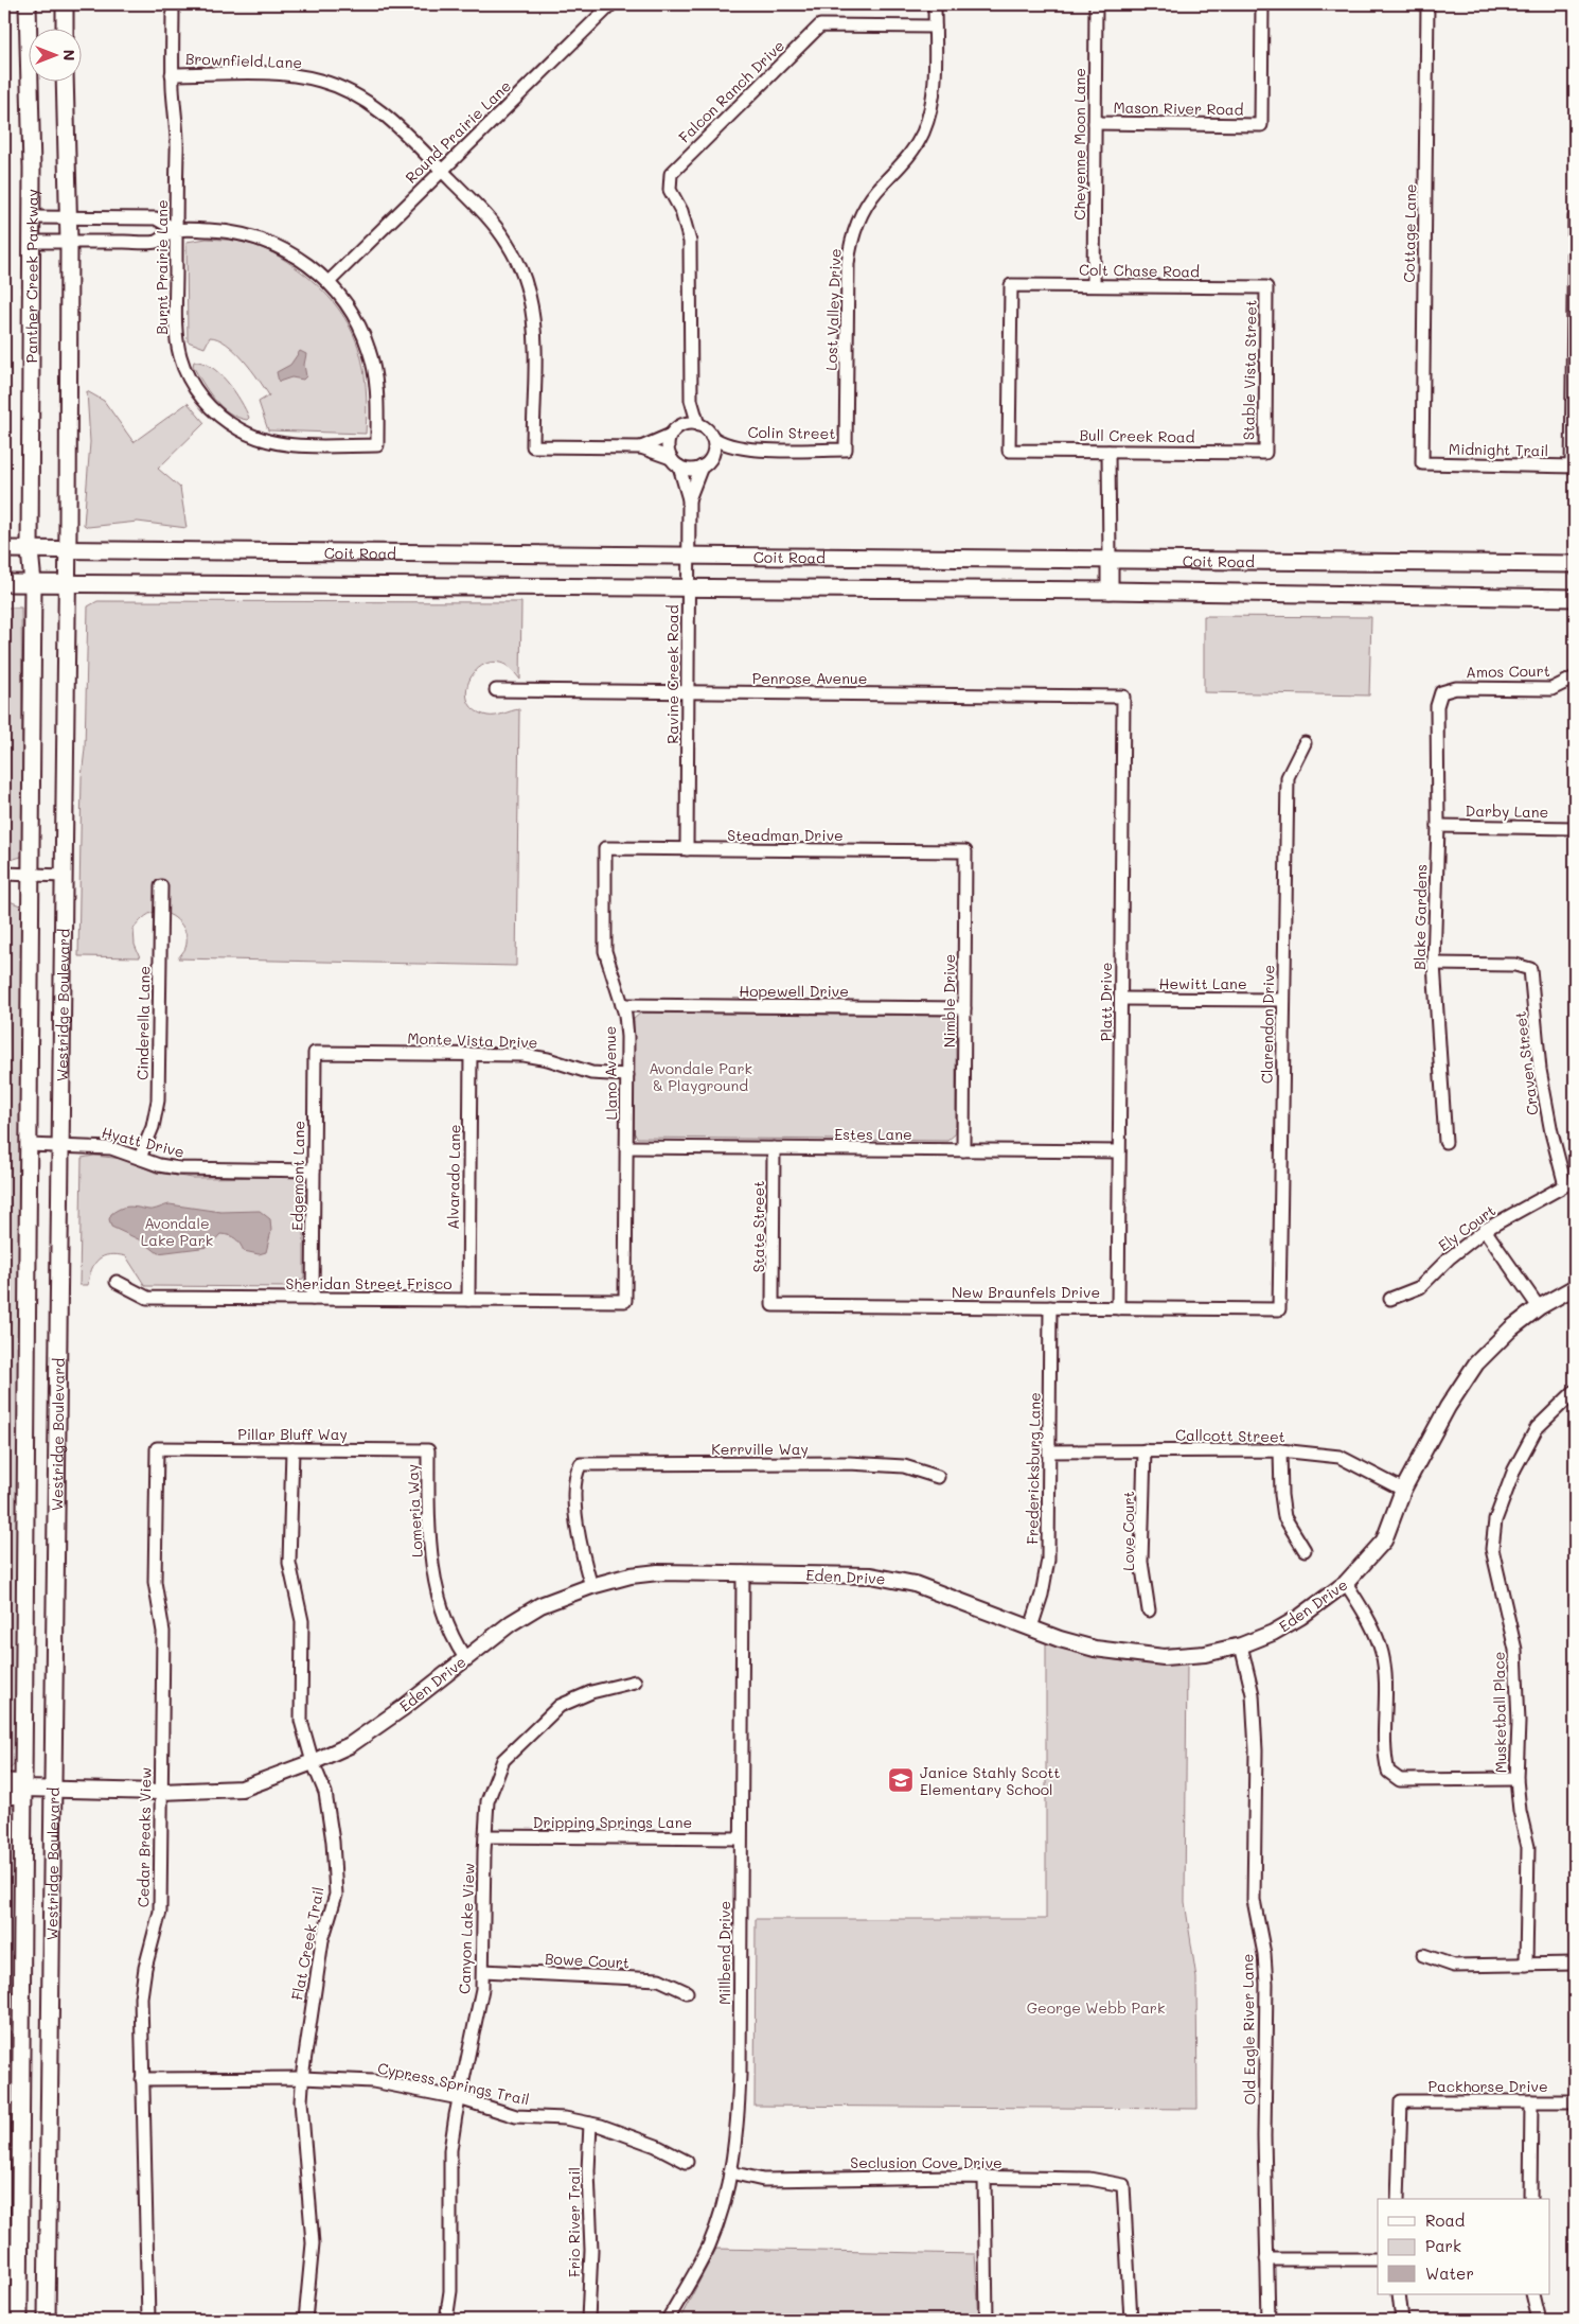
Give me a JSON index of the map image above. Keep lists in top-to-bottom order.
{
  "streets": {
    "main road": ["Panther Creek Parkway", "Coit Road", "Westridge Boulevard"],
    "street": [
      "Brownfield Lane",
      "Falcon Ranch Drive",
      "Mason River Road",
      "Round Prairie Lane",
      "Cheyenne Moon Lane",
      "Cottage Lane",
      "Burnt Prairie Lane",
      "Colt Chase Road",
      "Lost Valley Drive",
      "Stable Vista Street",
      "Colin Street",
      "Bull Creek Road",
      "Midnight Trail",
      "Amos Court",
      "Ravine Creek Road",
      "Penrose Avenue",
      "Darby Lane",
      "Steadman Drive",
      "Blake Gardens",
      "Hewitt Lane",
      "Hopewell Drive",
      "Nimble Drive",
      "Platt Drive",
      "Cinderella Lane",
      "Clarendon Drive",
      "Monte Vista Drive",
      "Craven Street",
      "Llano Avenue",
      "Estes Lane",
      "Hyatt Drive",
      "Edgemont Lane",
      "Alvarado Lane",
      "State Street",
      "Ely Court",
      "Sheridan Street Frisco",
      "New Braunfels Drive",
      "Pillar Bluff Way",
      "Callcott Street",
      "Kerrville Way",
      "Fredericksburg Lane",
      "Lomeria Way",
      "Love Court",
      "Eden Drive",
      "Musketball Place",
      "Dripping Springs Lane",
      "Cedar Breaks View",
      "Canyon Lake View",
      "Flat Creek Trail",
      "Millbend Drive",
      "Bowe Court",
      "Old Eagle River Lane",
      "Cypress Springs Trail",
      "Packhorse Drive",
      "Seclusion Cove Drive",
      "Frio River Trail"
    ]
  },
  "crossings": [
    ["Brownfield Lane", "Round Prairie Lane"],
    ["Brownfield Lane", "Burnt Prairie Lane"],
    ["Falcon Ranch Drive", "Lost Valley Drive"],
    ["Mason River Road", "Cheyenne Moon Lane"],
    ["Round Prairie Lane", "Burnt Prairie Lane"],
    ["Cheyenne Moon Lane", "Colt Chase Road"],
    ["Cottage Lane", "Midnight Trail"],
    ["Colt Chase Road", "Stable Vista Street"],
    ["Colt Chase Road", "Bull Creek Road"],
    ["Panther Creek Parkway", "Coit Road"],
    ["Panther Creek Parkway", "Westridge Boulevard"],
    ["Lost Valley Drive", "Colin Street"],
    ["Stable Vista Street", "Bull Creek Road"],
    ["Colin Street", "Ravine Creek Road"],
    ["Coit Road", "Ravine Creek Road"],
    ["Coit Road", "Westridge Boulevard"],
    ["Amos Court", "Blake Gardens"],
    ["Ravine Creek Road", "Penrose Avenue"],
    ["Ravine Creek Road", "Steadman Drive"],
    ["Penrose Avenue", "Platt Drive"],
    ["Darby Lane", "Blake Gardens"],
    ["Steadman Drive", "Nimble Drive"],
    ["Steadman Drive", "Llano Avenue"],
    ["Blake Gardens", "Craven Street"],
    ["Hewitt Lane", "Platt Drive"],
    ["Hewitt Lane", "Clarendon Drive"],
    ["Hopewell Drive", "Nimble Drive"],
    ["Hopewell Drive", "Llano Avenue"],
    ["Nimble Drive", "Estes Lane"],
    ["Platt Drive", "Estes Lane"],
    ["Platt Drive", "New Braunfels Drive"],
    ["Westridge Boulevard", "Hyatt Drive"],
    ["Westridge Boulevard", "Eden Drive"],
    ["Cinderella Lane", "Hyatt Drive"],
    ["Clarendon Drive", "New Braunfels Drive"],
    ["Monte Vista Drive", "Llano Avenue"],
    ["Monte Vista Drive", "Edgemont Lane"],
    ["Monte Vista Drive", "Alvarado Lane"],
    ["Craven Street", "Ely Court"],
    ["Llano Avenue", "Estes Lane"],
    ["Llano Avenue", "Sheridan Street Frisco"],
    ["Estes Lane", "State Street"],
    ["Hyatt Drive", "Edgemont Lane"],
    ["Edgemont Lane", "Sheridan Street Frisco"],
    ["Alvarado Lane", "Sheridan Street Frisco"],
    ["State Street", "New Braunfels Drive"],
    ["New Braunfels Drive", "Fredericksburg Lane"],
    ["Pillar Bluff Way", "Lomeria Way"],
    ["Pillar Bluff Way", "Cedar Breaks View"],
    ["Pillar Bluff Way", "Flat Creek Trail"],
    ["Callcott Street", "Fredericksburg Lane"],
    ["Callcott Street", "Love Court"],
    ["Callcott Street", "Eden Drive"],
    ["Kerrville Way", "Eden Drive"],
    ["Fredericksburg Lane", "Eden Drive"],
    ["Lomeria Way", "Eden Drive"],
    ["Eden Drive", "Cedar Breaks View"],
    ["Eden Drive", "Flat Creek Trail"],
    ["Eden Drive", "Millbend Drive"],
    ["Eden Drive", "Old Eagle River Lane"],
    ["Dripping Springs Lane", "Canyon Lake View"],
    ["Dripping Springs Lane", "Millbend Drive"],
    ["Cedar Breaks View", "Cypress Springs Trail"],
    ["Canyon Lake View", "Bowe Court"],
    ["Canyon Lake View", "Cypress Springs Trail"],
    ["Flat Creek Trail", "Cypress Springs Trail"],
    ["Millbend Drive", "Seclusion Cove Drive"],
    ["Cypress Springs Trail", "Frio River Trail"]
  ],
  "parks": ["Avondale Park & Playground", "Avondale Lake Park", "George Webb Park"],
  "places": {
    "school or university": ["Janice Stahly Scott Elementary School"]
  },
  "legend": ["Road", "Park", "Water"],
  "north": "right"
}
